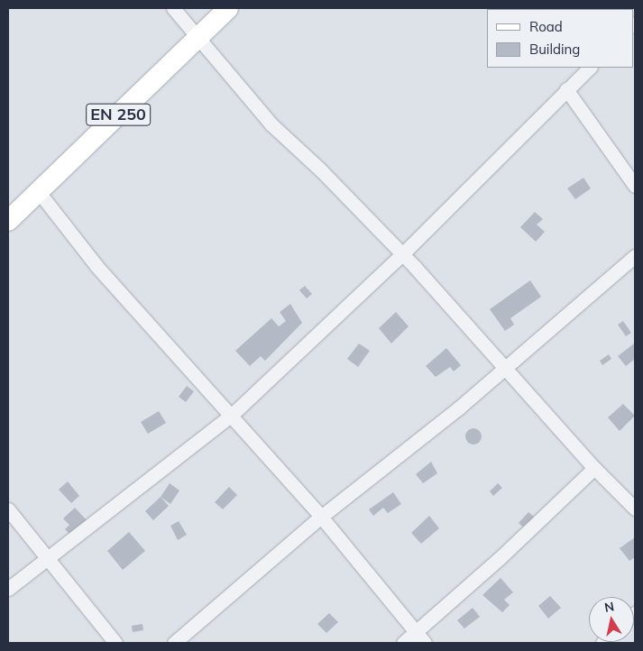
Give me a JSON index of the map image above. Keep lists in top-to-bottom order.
{
  "streets": {
    "main road": ["EN 250"]
  },
  "legend": ["Road", "Building"],
  "north": "top"
}
